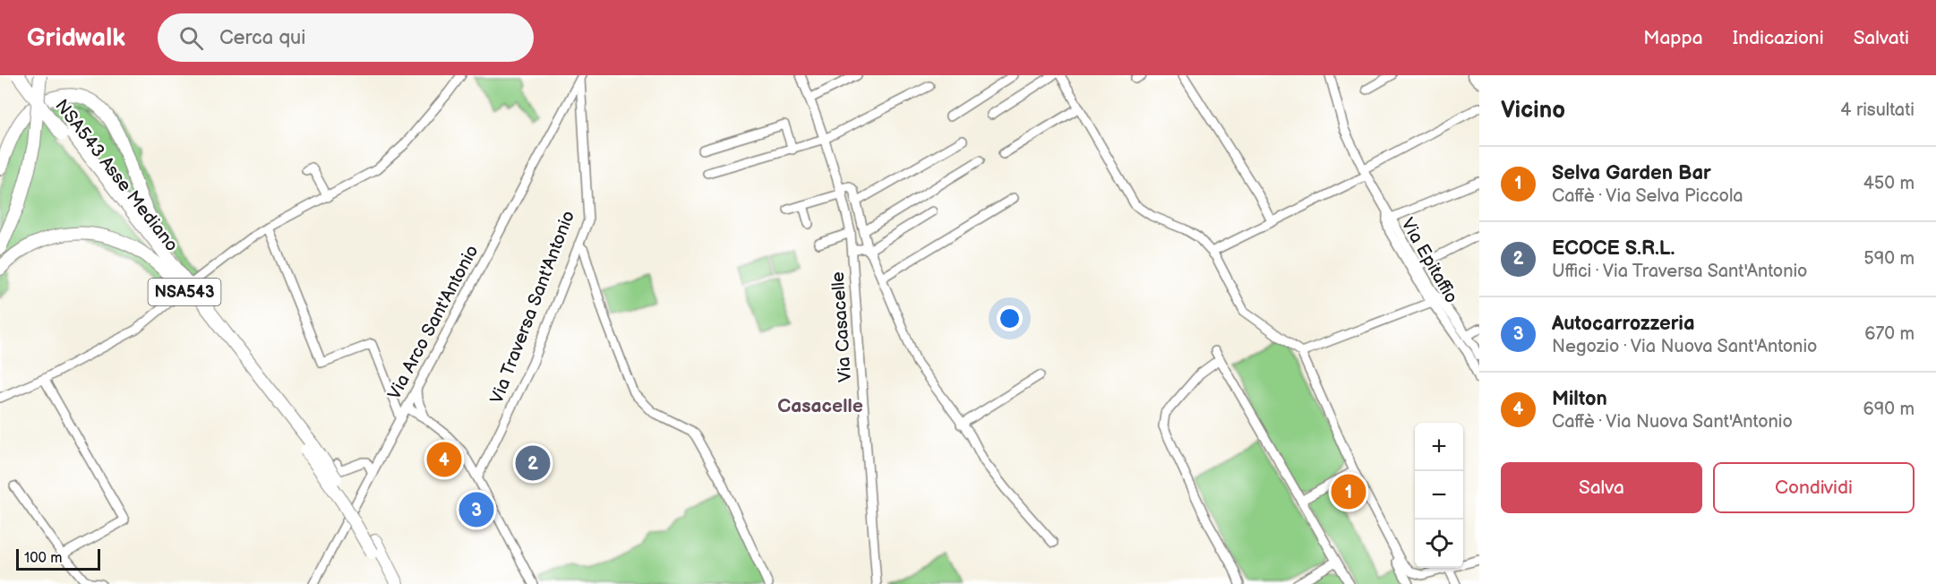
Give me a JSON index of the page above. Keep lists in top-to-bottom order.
{
  "streets": {
    "highway": ["NSA543 Asse Mediano", "NSA543"],
    "street": [
      "Via Epitaffio",
      "Via Traversa Sant'Antonio",
      "Via Arco Sant'Antonio",
      "Via Casacelle"
    ]
  },
  "crossings": [
    ["NSA543 Asse Mediano", "NSA543"],
    ["Via Traversa Sant'Antonio", "Via Arco Sant'Antonio"]
  ],
  "districts": ["Casacelle"],
  "scale_bar": "100 m",
  "page": {
    "header": "Gridwalk",
    "search": "Cerca qui",
    "nav": ["Mappa", "Indicazioni", "Salvati"],
    "heading": ["Vicino", "4 risultati"],
    "list": [
      {
        "mark": "1",
        "name": "Selva Garden Bar",
        "note": "Caffè · Via Selva Piccola",
        "value": "450 m"
      },
      {
        "mark": "2",
        "name": "ECOCE S.R.L.",
        "note": "Uffici · Via Traversa Sant'Antonio",
        "value": "590 m"
      },
      {
        "mark": "3",
        "name": "Autocarrozzeria",
        "note": "Negozio · Via Nuova Sant'Antonio",
        "value": "670 m"
      },
      {
        "mark": "4",
        "name": "Milton",
        "note": "Caffè · Via Nuova Sant'Antonio",
        "value": "690 m"
      }
    ],
    "map_buttons": ["+", "−"],
    "pins": [
      "4",
      "2",
      "1",
      "3"
    ],
    "buttons": ["Salva", "Condividi"],
    "scale": "100 m"
  }
}
